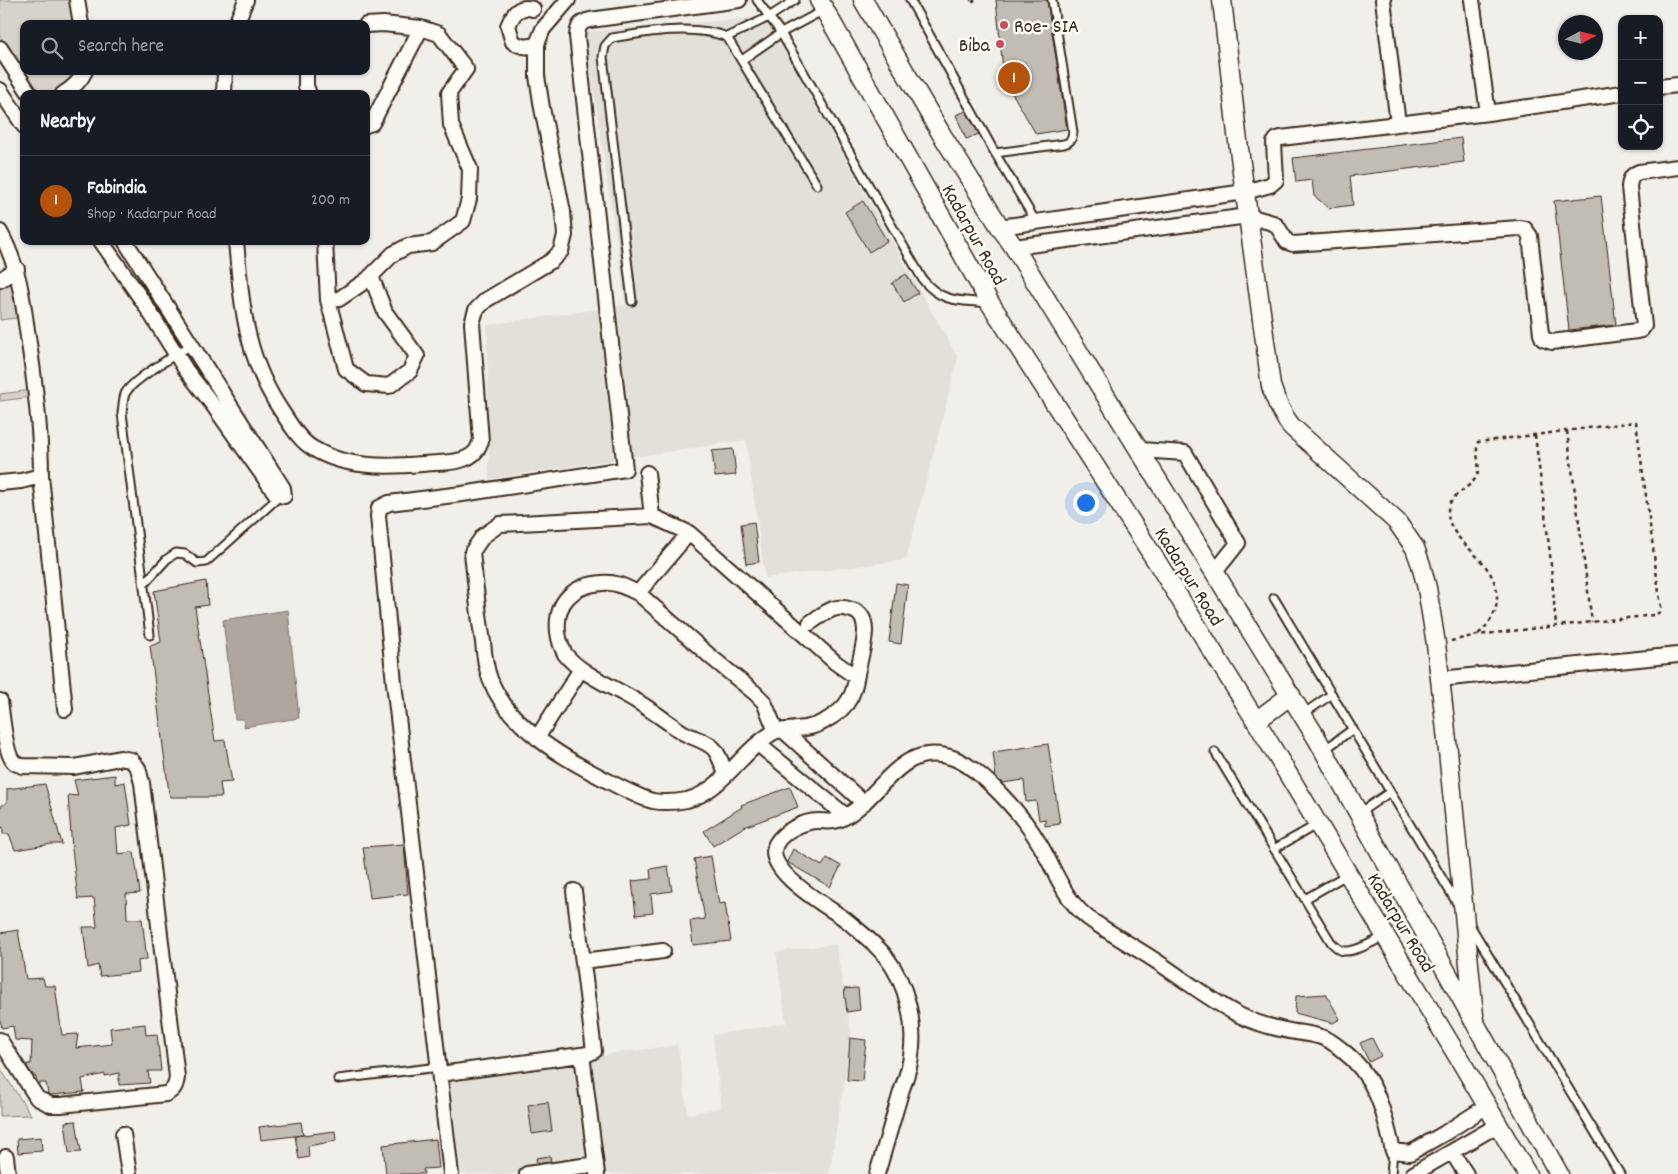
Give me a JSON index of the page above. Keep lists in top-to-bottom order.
{
  "streets": {
    "street": ["Kadarpur Road"]
  },
  "places": ["Roe- SIA", "Biba"],
  "north": "right",
  "page": {
    "map_buttons": ["+", "−"],
    "search": "Search here",
    "pins": "1",
    "heading": "Nearby",
    "list": [
      {
        "mark": "1",
        "name": "Fabindia",
        "note": "Shop · Kadarpur Road",
        "value": "200 m"
      }
    ]
  }
}
